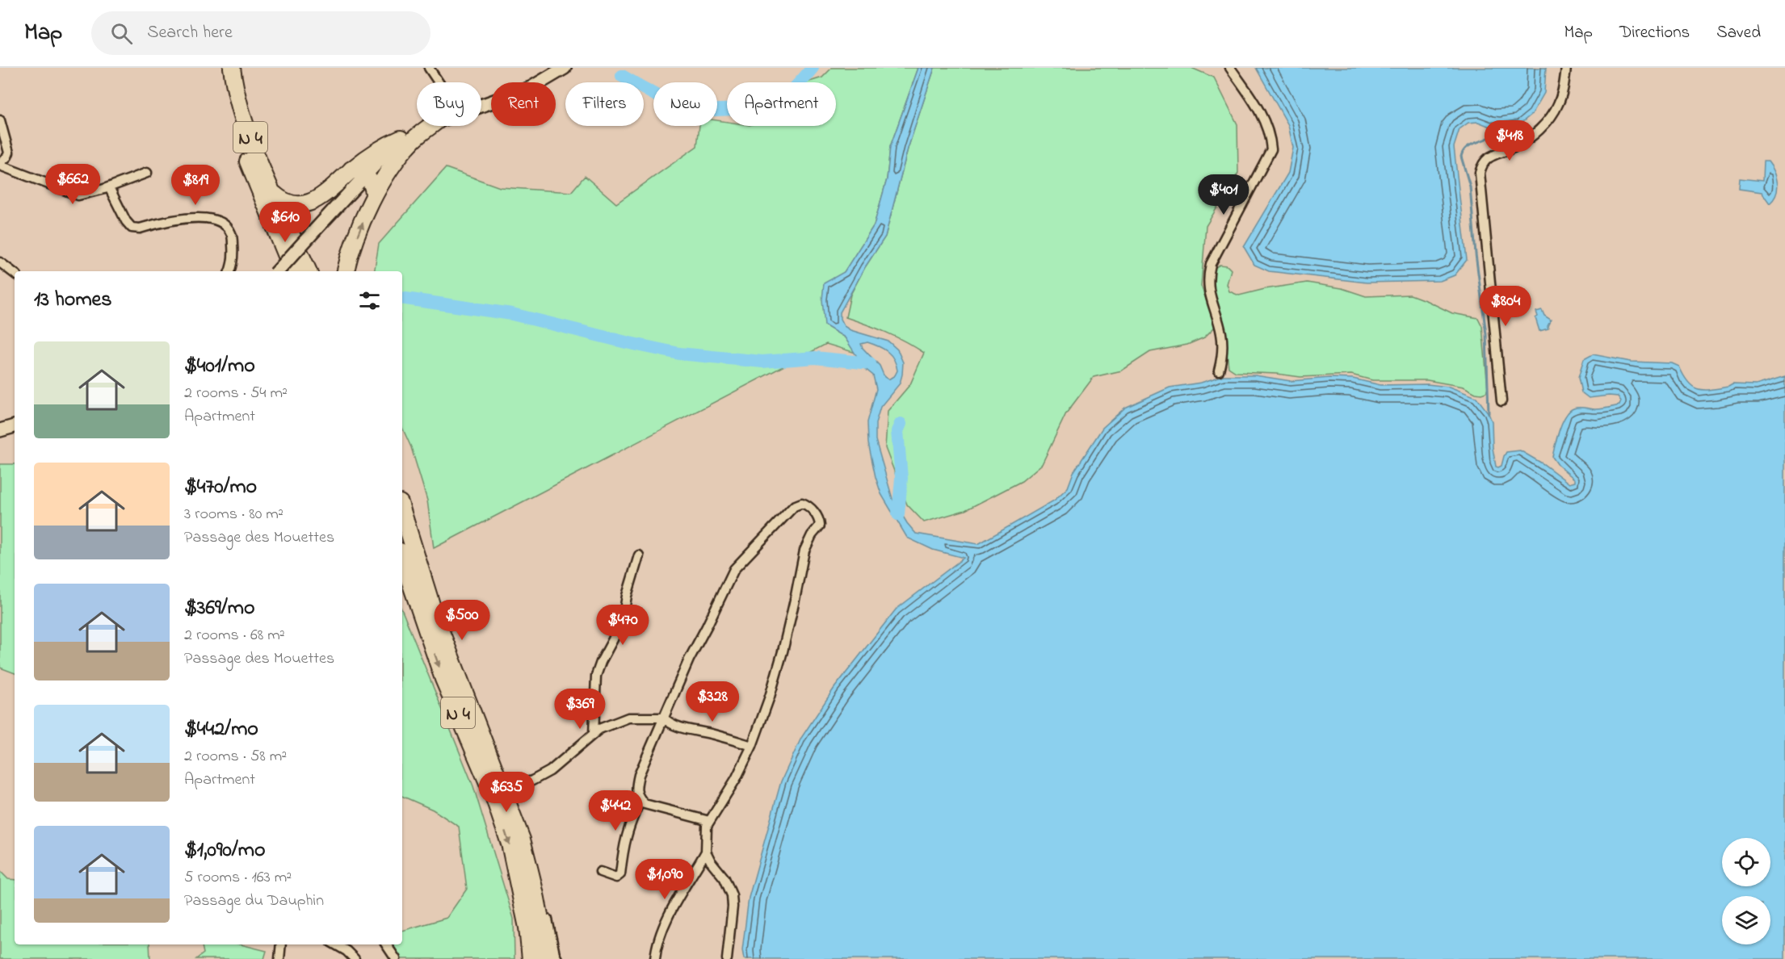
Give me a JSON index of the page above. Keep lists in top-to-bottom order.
{
  "streets": {
    "highway": ["N 4"]
  },
  "page": {
    "header": "Map",
    "search": "Search here",
    "nav": ["Map", "Directions", "Saved"],
    "chip": [
      "Buy",
      "Rent",
      "Filters",
      "New",
      "Apartment"
    ],
    "price": [
      "$418",
      "$662",
      "$819",
      "$401",
      "$610",
      "$804",
      "$500",
      "$470",
      "$328",
      "$369",
      "$635",
      "$442",
      "$1,090"
    ],
    "heading": "13 homes",
    "list": [
      {
        "name": "$401/mo",
        "note": "2 rooms · 54 m² · Apartment"
      },
      {
        "name": "$470/mo",
        "note": "3 rooms · 80 m² · Passage des Mouettes"
      },
      {
        "name": "$369/mo",
        "note": "2 rooms · 68 m² · Passage des Mouettes"
      },
      {
        "name": "$442/mo",
        "note": "2 rooms · 58 m² · Apartment"
      },
      {
        "name": "$1,090/mo",
        "note": "5 rooms · 163 m² · Passage du Dauphin"
      }
    ]
  }
}
